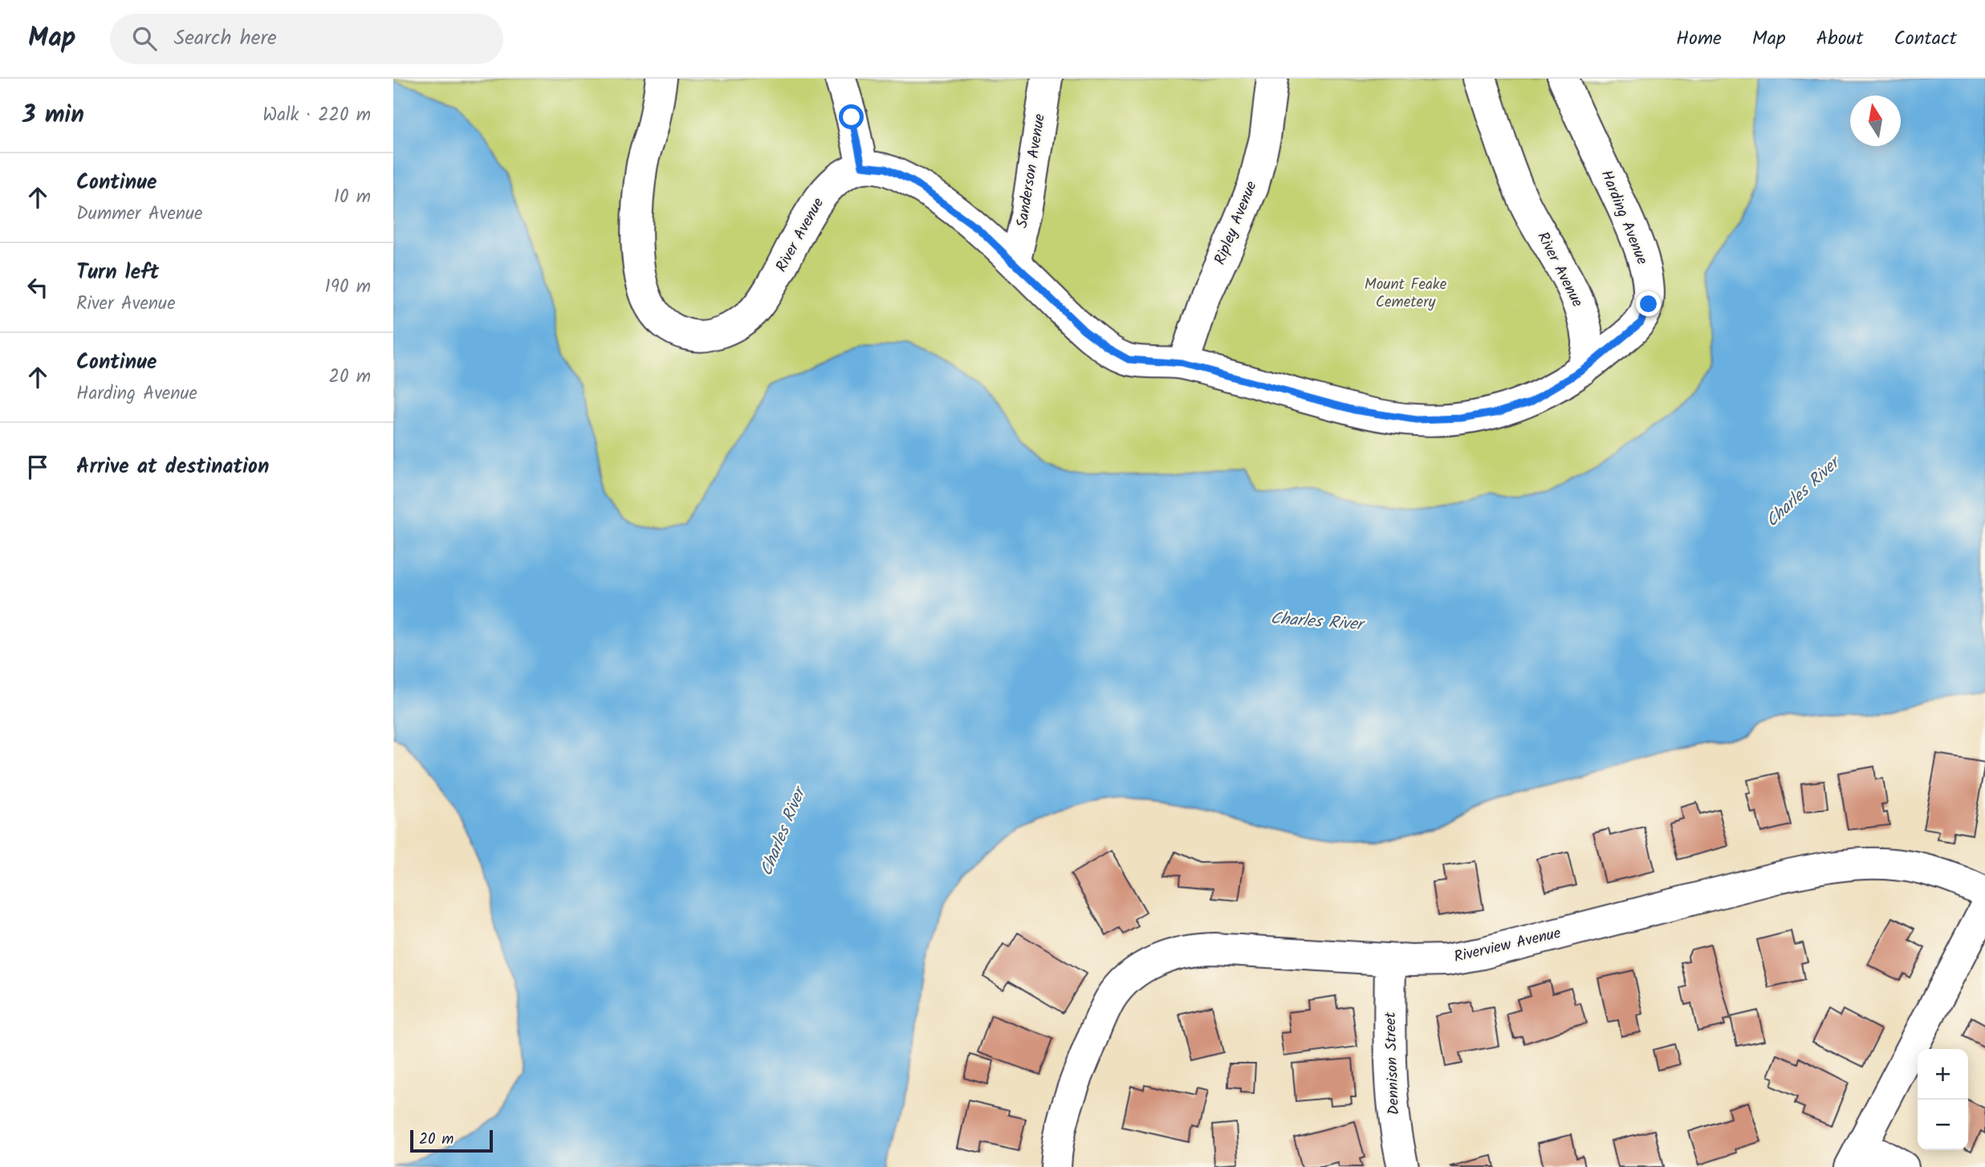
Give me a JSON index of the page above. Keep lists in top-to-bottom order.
{
  "streets": {
    "street": [
      "Sanderson Avenue",
      "Harding Avenue",
      "Ripley Avenue",
      "River Avenue",
      "Riverview Avenue",
      "Dennison Street"
    ]
  },
  "crossings": [
    ["Harding Avenue", "River Avenue"],
    ["Riverview Avenue", "Dennison Street"]
  ],
  "water": ["Charles River"],
  "parks": ["Mount Feake Cemetery"],
  "scale_bar": "20 m",
  "north": "top",
  "page": {
    "header": "Map",
    "search": "Search here",
    "nav": [
      "Home",
      "Map",
      "About",
      "Contact"
    ],
    "heading": ["3 min", "Walk · 220 m"],
    "list": [
      ["Continue", "Dummer Avenue", "10 m"],
      ["Turn left", "River Avenue", "190 m"],
      ["Continue", "Harding Avenue", "20 m"],
      "Arrive at destination"
    ],
    "map_buttons": ["+", "−"],
    "scale": "20 m"
  }
}
